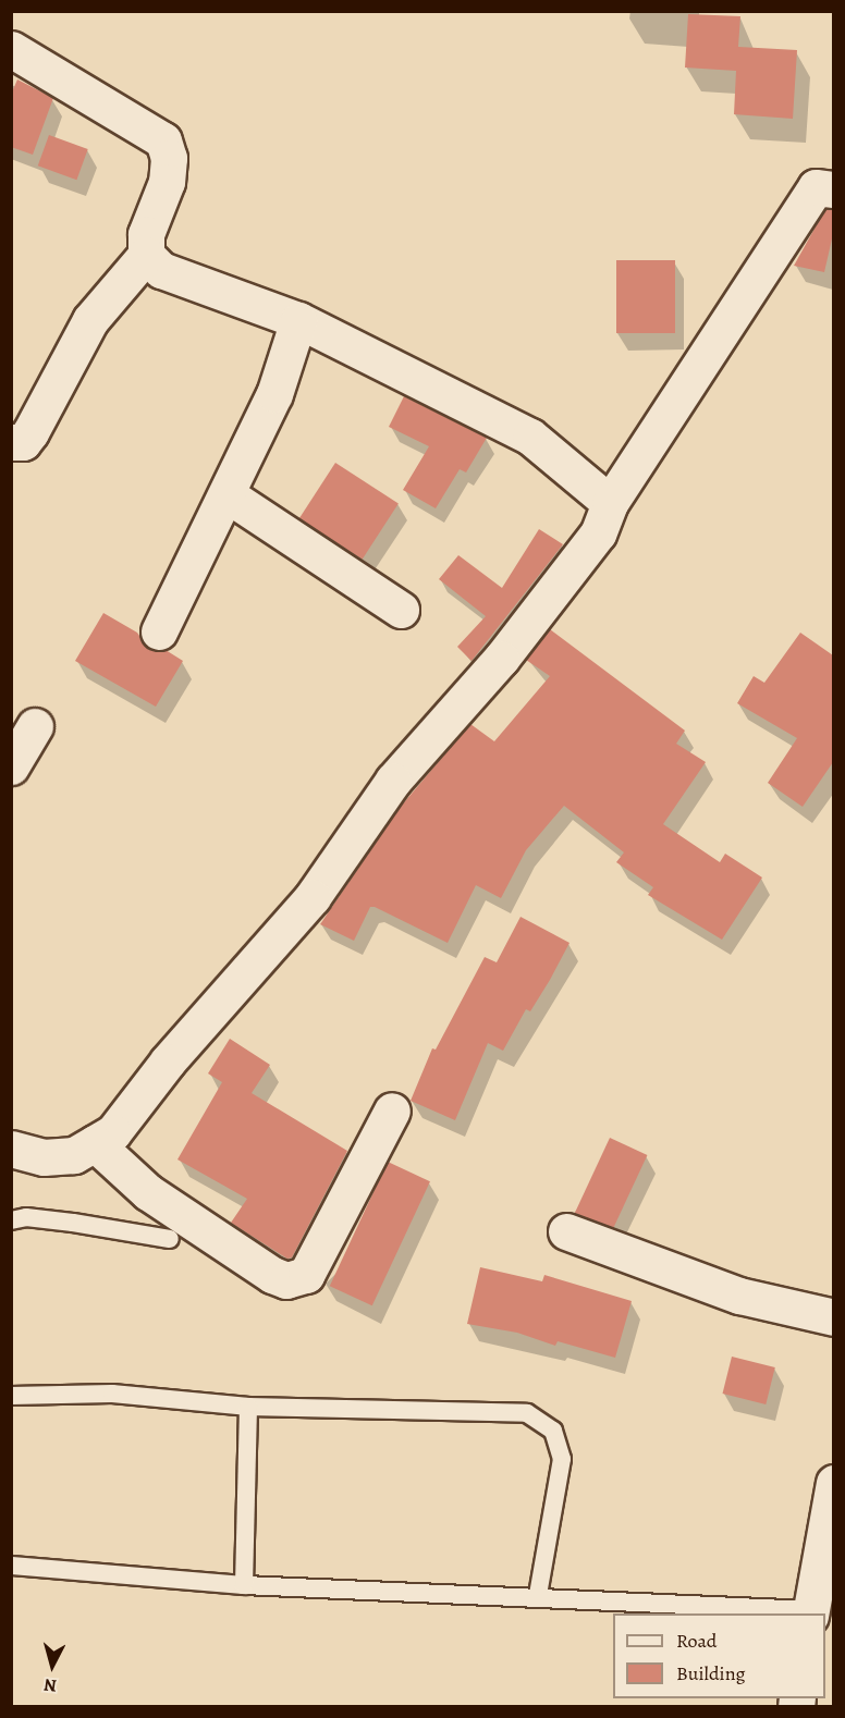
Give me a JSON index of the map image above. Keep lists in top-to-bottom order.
{
  "legend": ["Road", "Building"],
  "north": "bottom"
}
